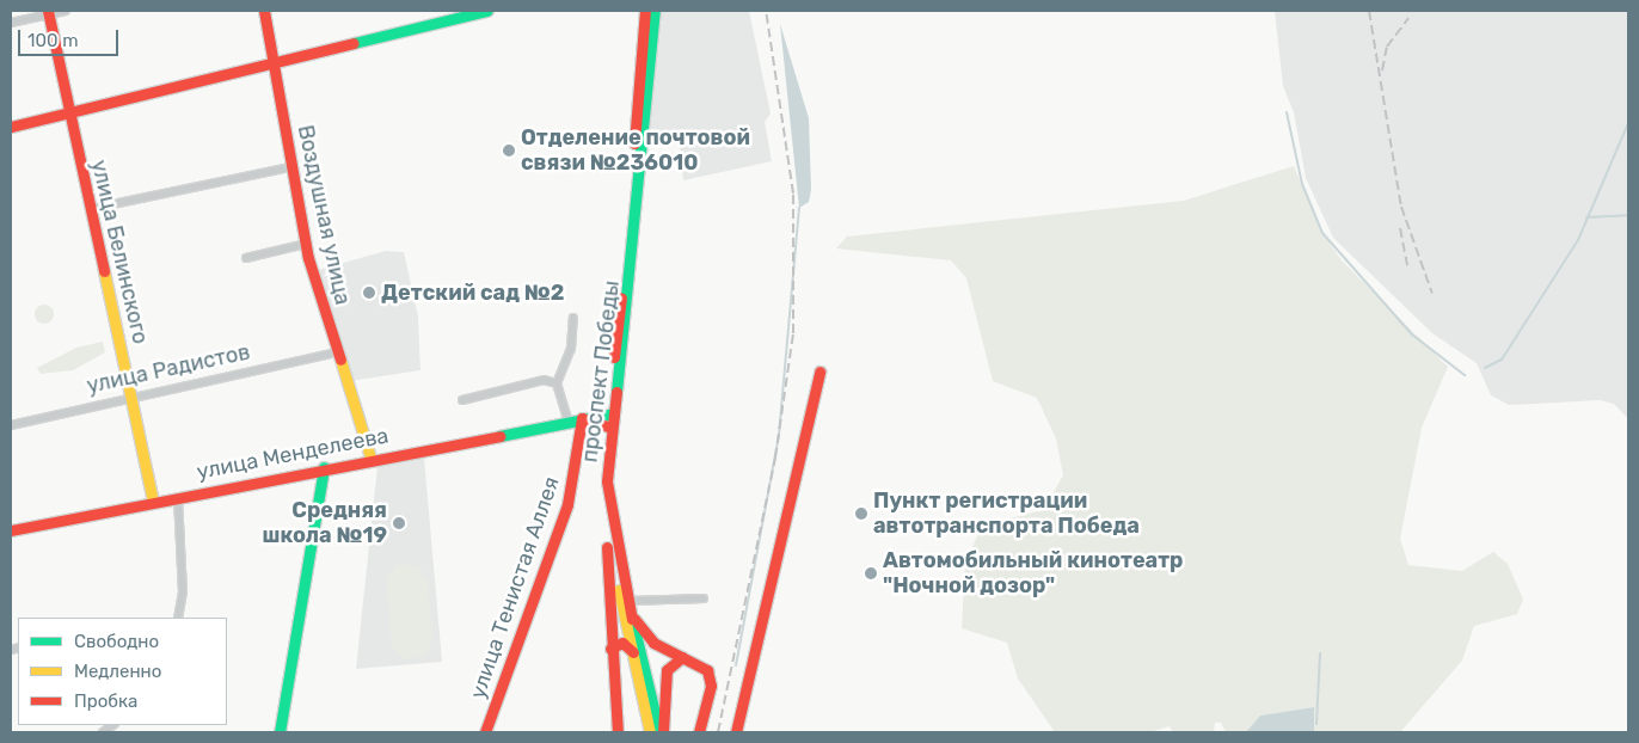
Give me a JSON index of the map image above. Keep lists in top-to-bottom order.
{
  "streets": {
    "street": [
      "Воздушная улица",
      "улица Белинского",
      "улица Радистов",
      "проспект Победы",
      "улица Менделеева",
      "улица Тенистая Аллея"
    ]
  },
  "crossings": [
    ["Воздушная улица", "улица Радистов"],
    ["Воздушная улица", "улица Менделеева"],
    ["улица Белинского", "улица Радистов"],
    ["улица Белинского", "улица Менделеева"],
    ["проспект Победы", "улица Менделеева"],
    ["улица Менделеева", "улица Тенистая Аллея"]
  ],
  "places": [
    "Отделение почтовой связи №236010",
    "Детский сад №2",
    "Пункт регистрации автотранспорта Победа",
    "Средняя школа №19",
    "Автомобильный кинотеатр \"Ночной дозор\""
  ],
  "legend": ["Свободно", "Медленно", "Пробка"],
  "scale_bar": "100 m"
}
